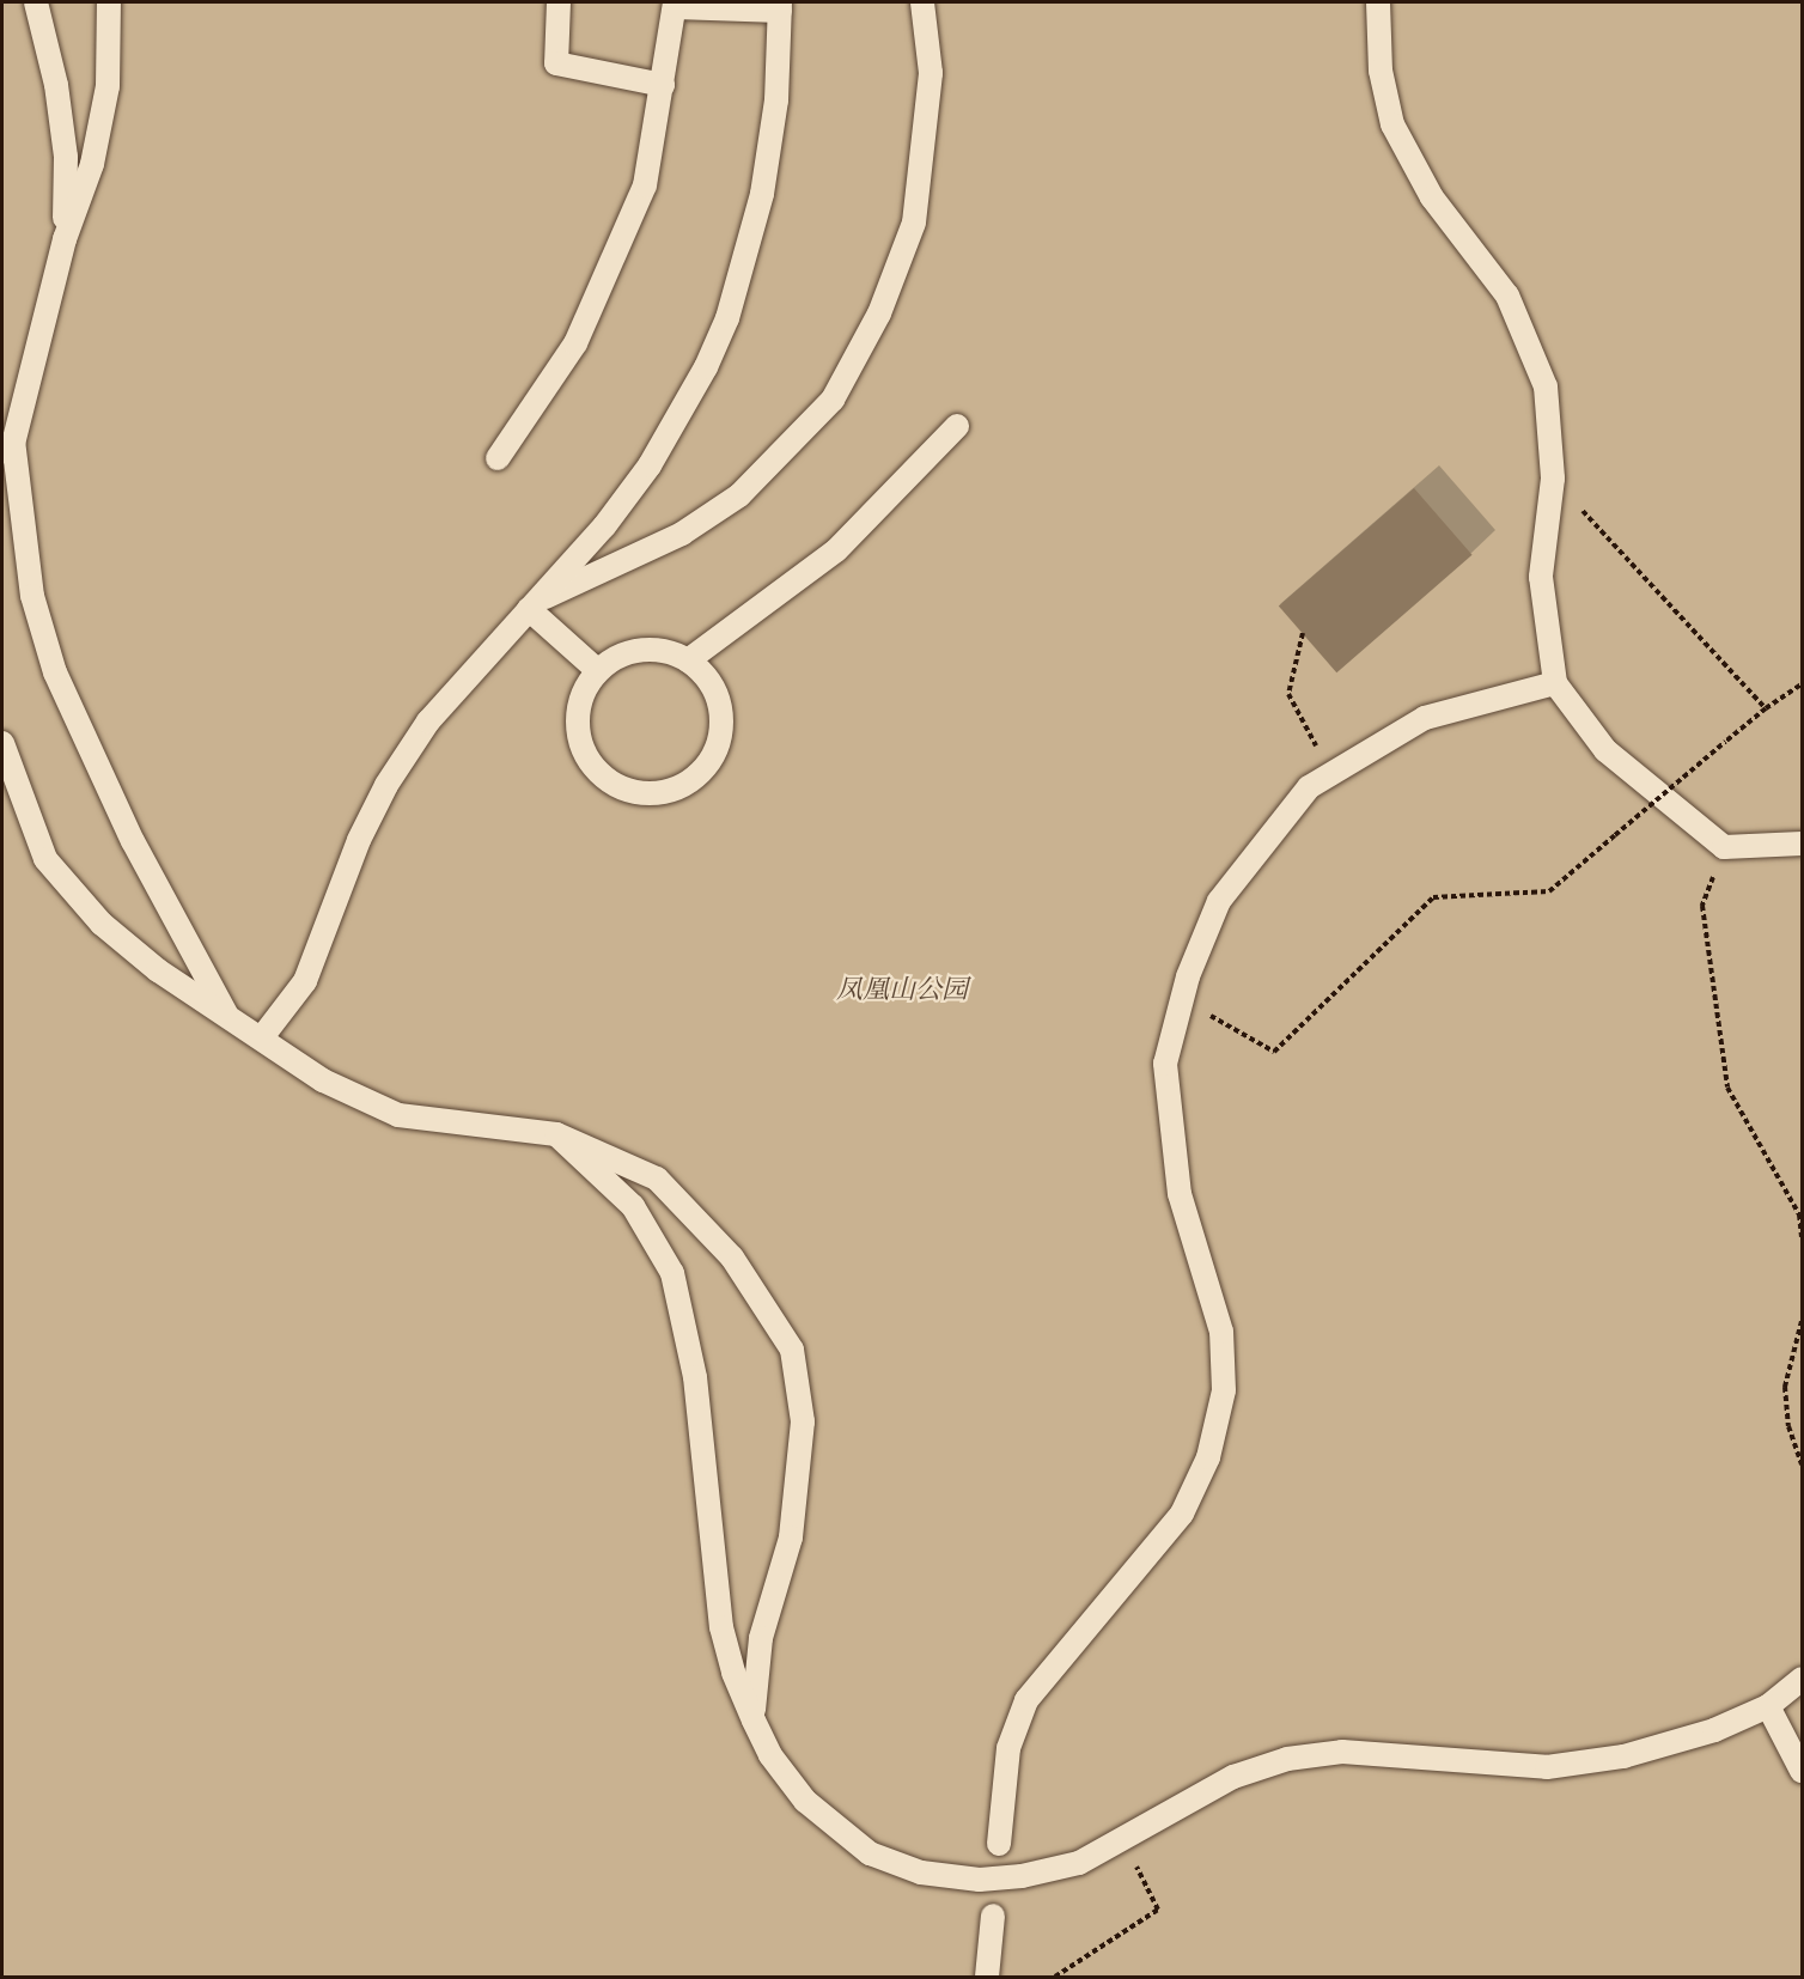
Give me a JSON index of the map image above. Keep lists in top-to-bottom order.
{
  "parks": ["凤凰山公园"]
}
